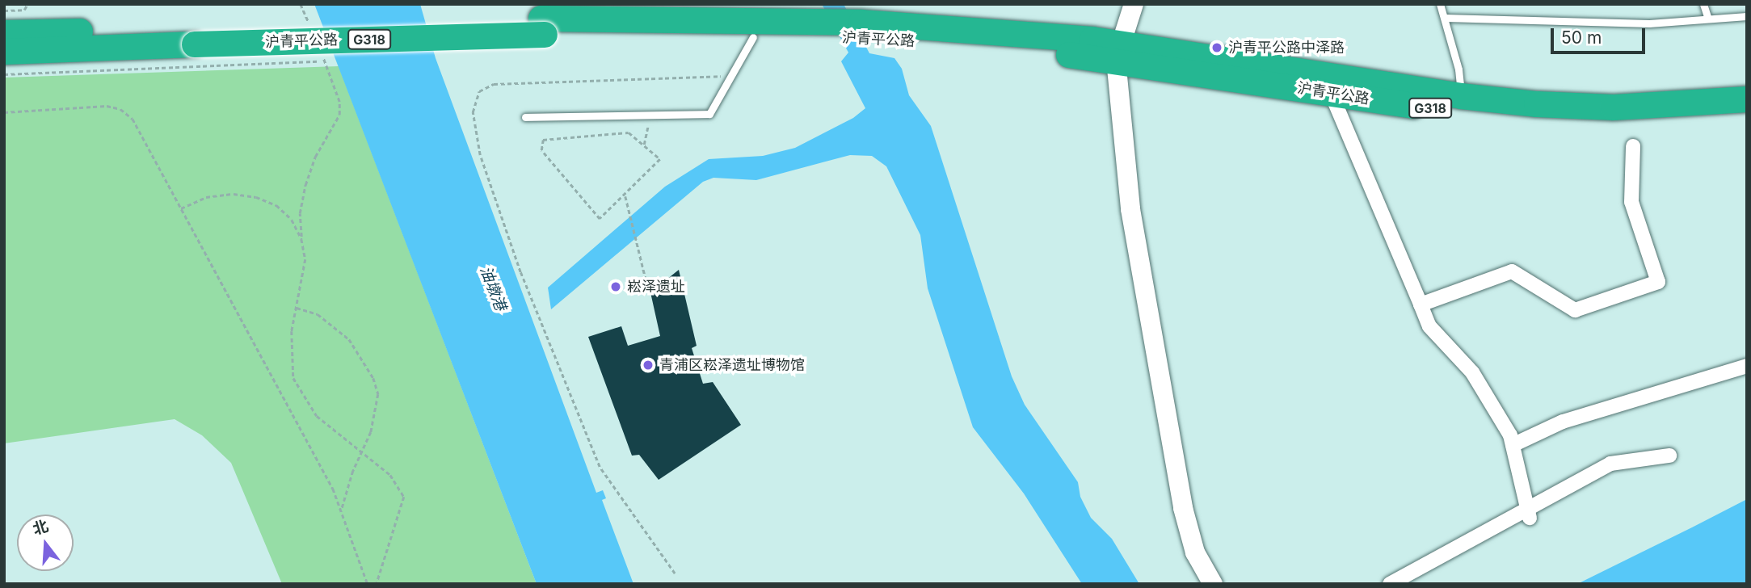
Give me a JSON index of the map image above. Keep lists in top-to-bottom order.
{
  "streets": {
    "highway": ["G318", "沪青平公路"]
  },
  "water": ["油墩港"],
  "places": ["沪青平公路中泽路", "崧泽遗址", "青浦区崧泽遗址博物馆"],
  "scale_bar": "50 m",
  "north": "top"
}
